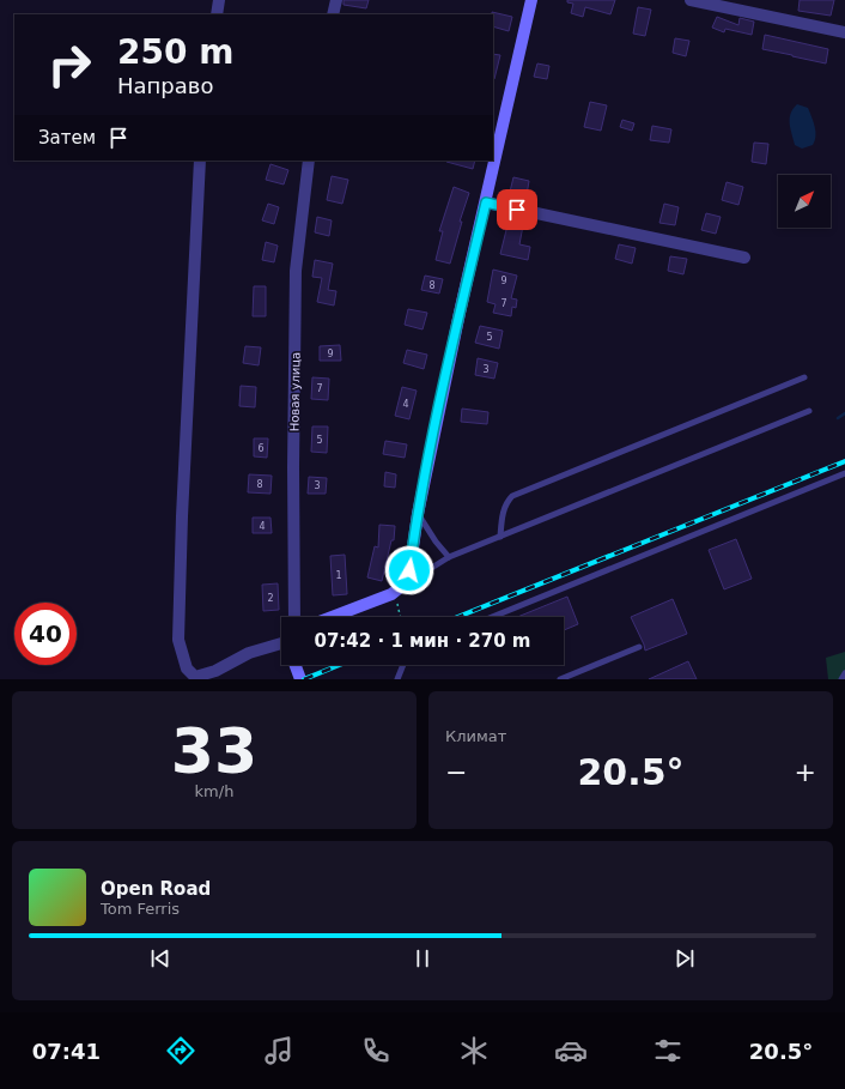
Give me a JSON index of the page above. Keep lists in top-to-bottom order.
{
  "streets": {
    "street": ["Новая улица"]
  },
  "house_numbers": [
    "9",
    "8",
    "7",
    "5",
    "9",
    "3",
    "7",
    "4",
    "5",
    "6",
    "8",
    "3",
    "4",
    "1",
    "2"
  ],
  "north": "top right",
  "page": {
    "turn": ["250 m", "Направо"],
    "then": "Затем",
    "limit": "40",
    "trip": "07:42 · 1 мин · 270 m",
    "tile": [
      ["33", "km/h"],
      "Климат"
    ],
    "heat": ["−", "20.5°", "+"],
    "song": ["Open Road", "Tom Ferris"],
    "tabs": ["07:41", "20.5°"]
  }
}
